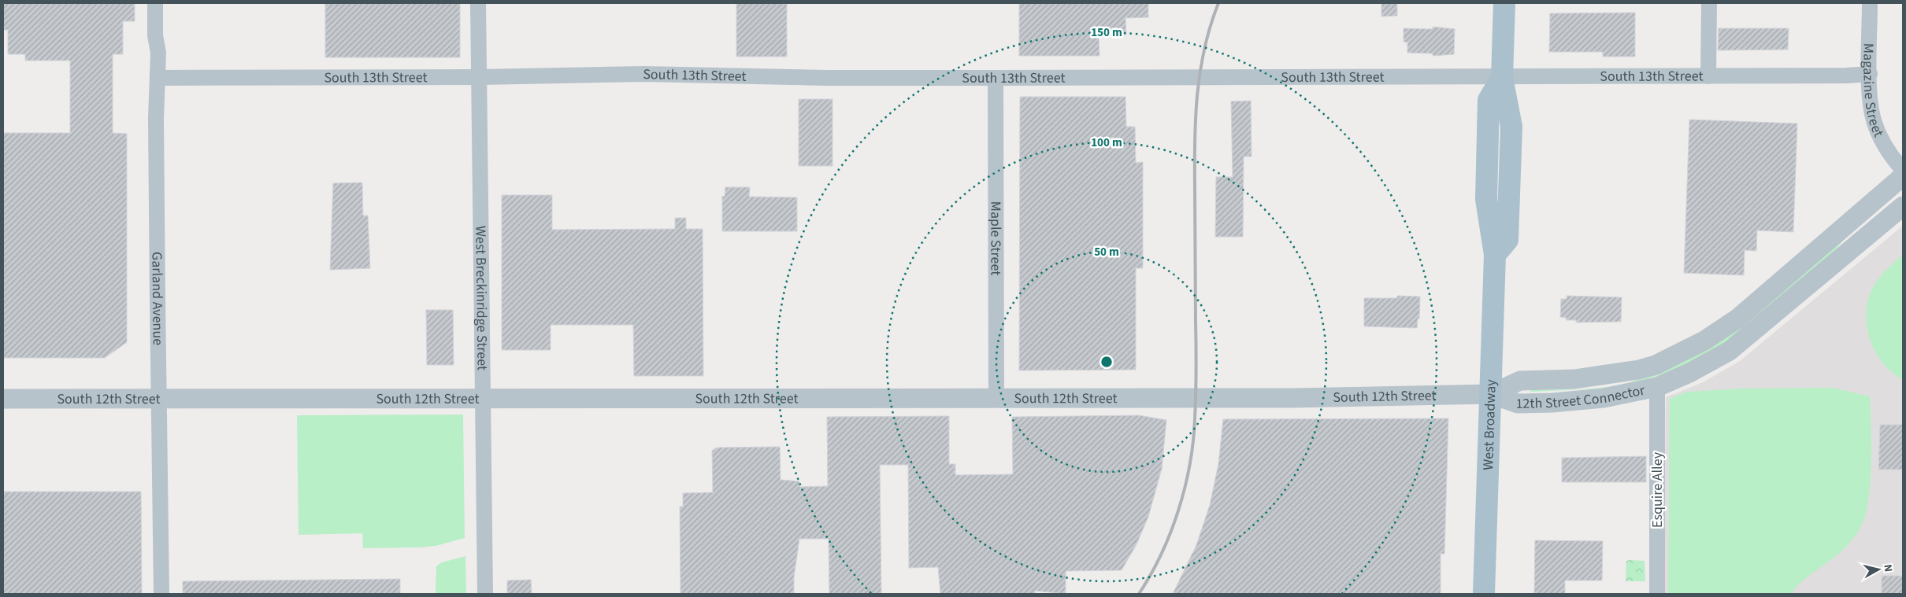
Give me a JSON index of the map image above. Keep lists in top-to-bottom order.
{
  "streets": {
    "main road": ["West Broadway"],
    "street": [
      "South 13th Street",
      "Magazine Street",
      "Maple Street",
      "Garland Avenue",
      "West Breckinridge Street",
      "12th Street Connector",
      "South 12th Street",
      "Esquire Alley"
    ]
  },
  "crossings": [
    ["South 13th Street", "Magazine Street"],
    ["South 13th Street", "Maple Street"],
    ["South 13th Street", "Garland Avenue"],
    ["South 13th Street", "West Breckinridge Street"],
    ["South 13th Street", "West Broadway"],
    ["Maple Street", "South 12th Street"],
    ["Garland Avenue", "South 12th Street"],
    ["West Breckinridge Street", "South 12th Street"],
    ["12th Street Connector", "South 12th Street"],
    ["12th Street Connector", "West Broadway"],
    ["12th Street Connector", "Esquire Alley"],
    ["South 12th Street", "West Broadway"]
  ],
  "north": "right",
  "rings": ["150 m", "100 m", "50 m"]
}
